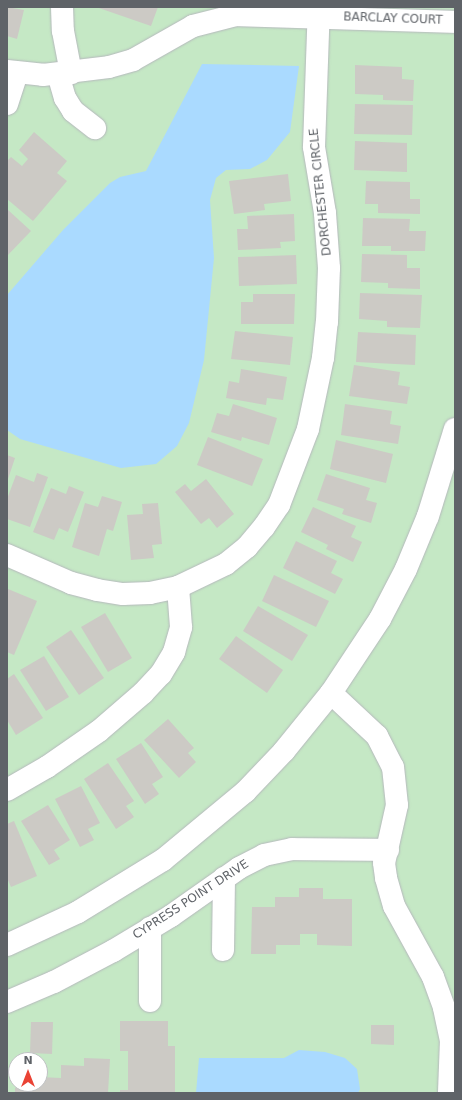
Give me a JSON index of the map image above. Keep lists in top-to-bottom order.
{
  "streets": {
    "street": ["BARCLAY COURT", "DORCHESTER CIRCLE", "CYPRESS POINT DRIVE"]
  },
  "crossings": [
    ["BARCLAY COURT", "DORCHESTER CIRCLE"]
  ],
  "north": "top"
}
